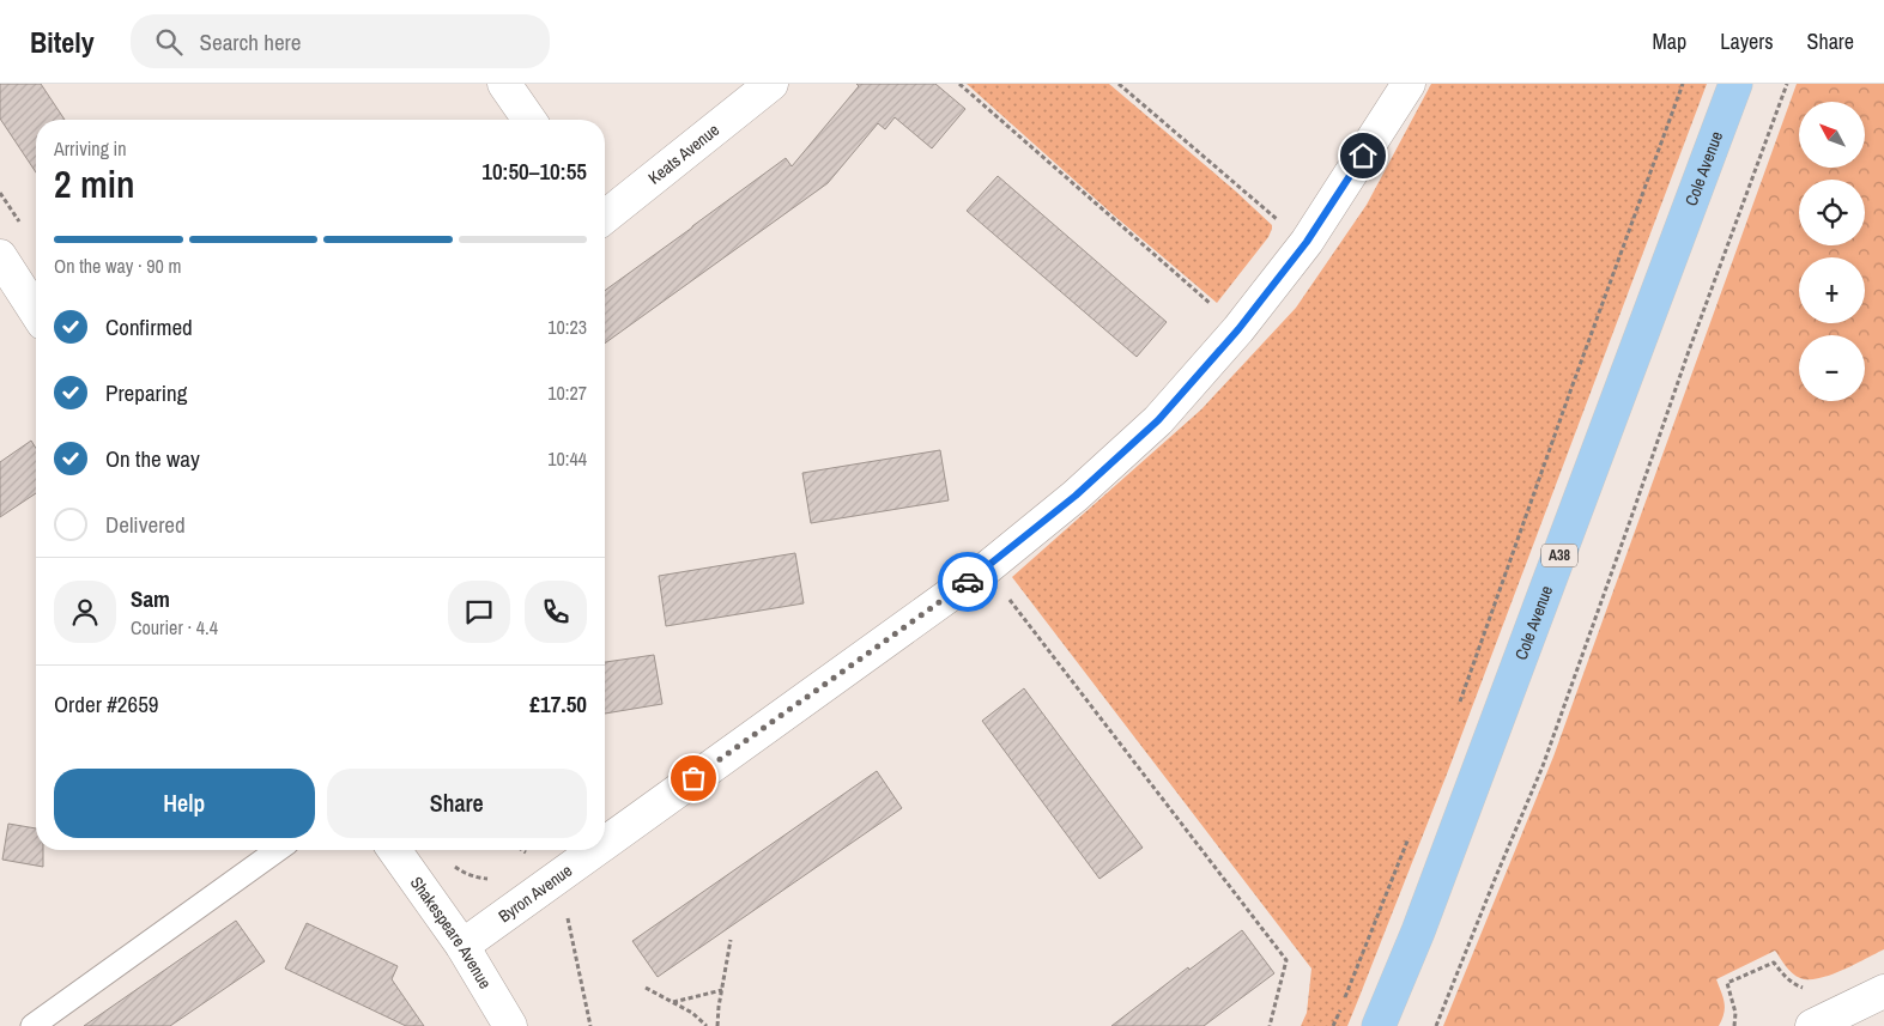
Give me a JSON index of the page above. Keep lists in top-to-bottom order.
{
  "streets": {
    "highway": ["Cole Avenue", "A38"],
    "street": ["Keats Avenue", "Byron Avenue", "Shakespeare Avenue"]
  },
  "crossings": [
    ["Byron Avenue", "Shakespeare Avenue"]
  ],
  "north": "top left",
  "page": {
    "header": "Bitely",
    "search": "Search here",
    "nav": ["Map", "Layers", "Share"],
    "map_buttons": ["+", "−"],
    "heading": ["2 min", "Arriving in", "10:50–10:55"],
    "panel": [
      "Sam",
      "Courier · 4.4",
      "Order #2659",
      "£17.50"
    ],
    "bar": "On the way · 90 m",
    "list": [
      ["Confirmed", "10:23"],
      ["Preparing", "10:27"],
      ["On the way", "10:44"],
      "Delivered"
    ],
    "buttons": ["Help", "Share"]
  }
}
